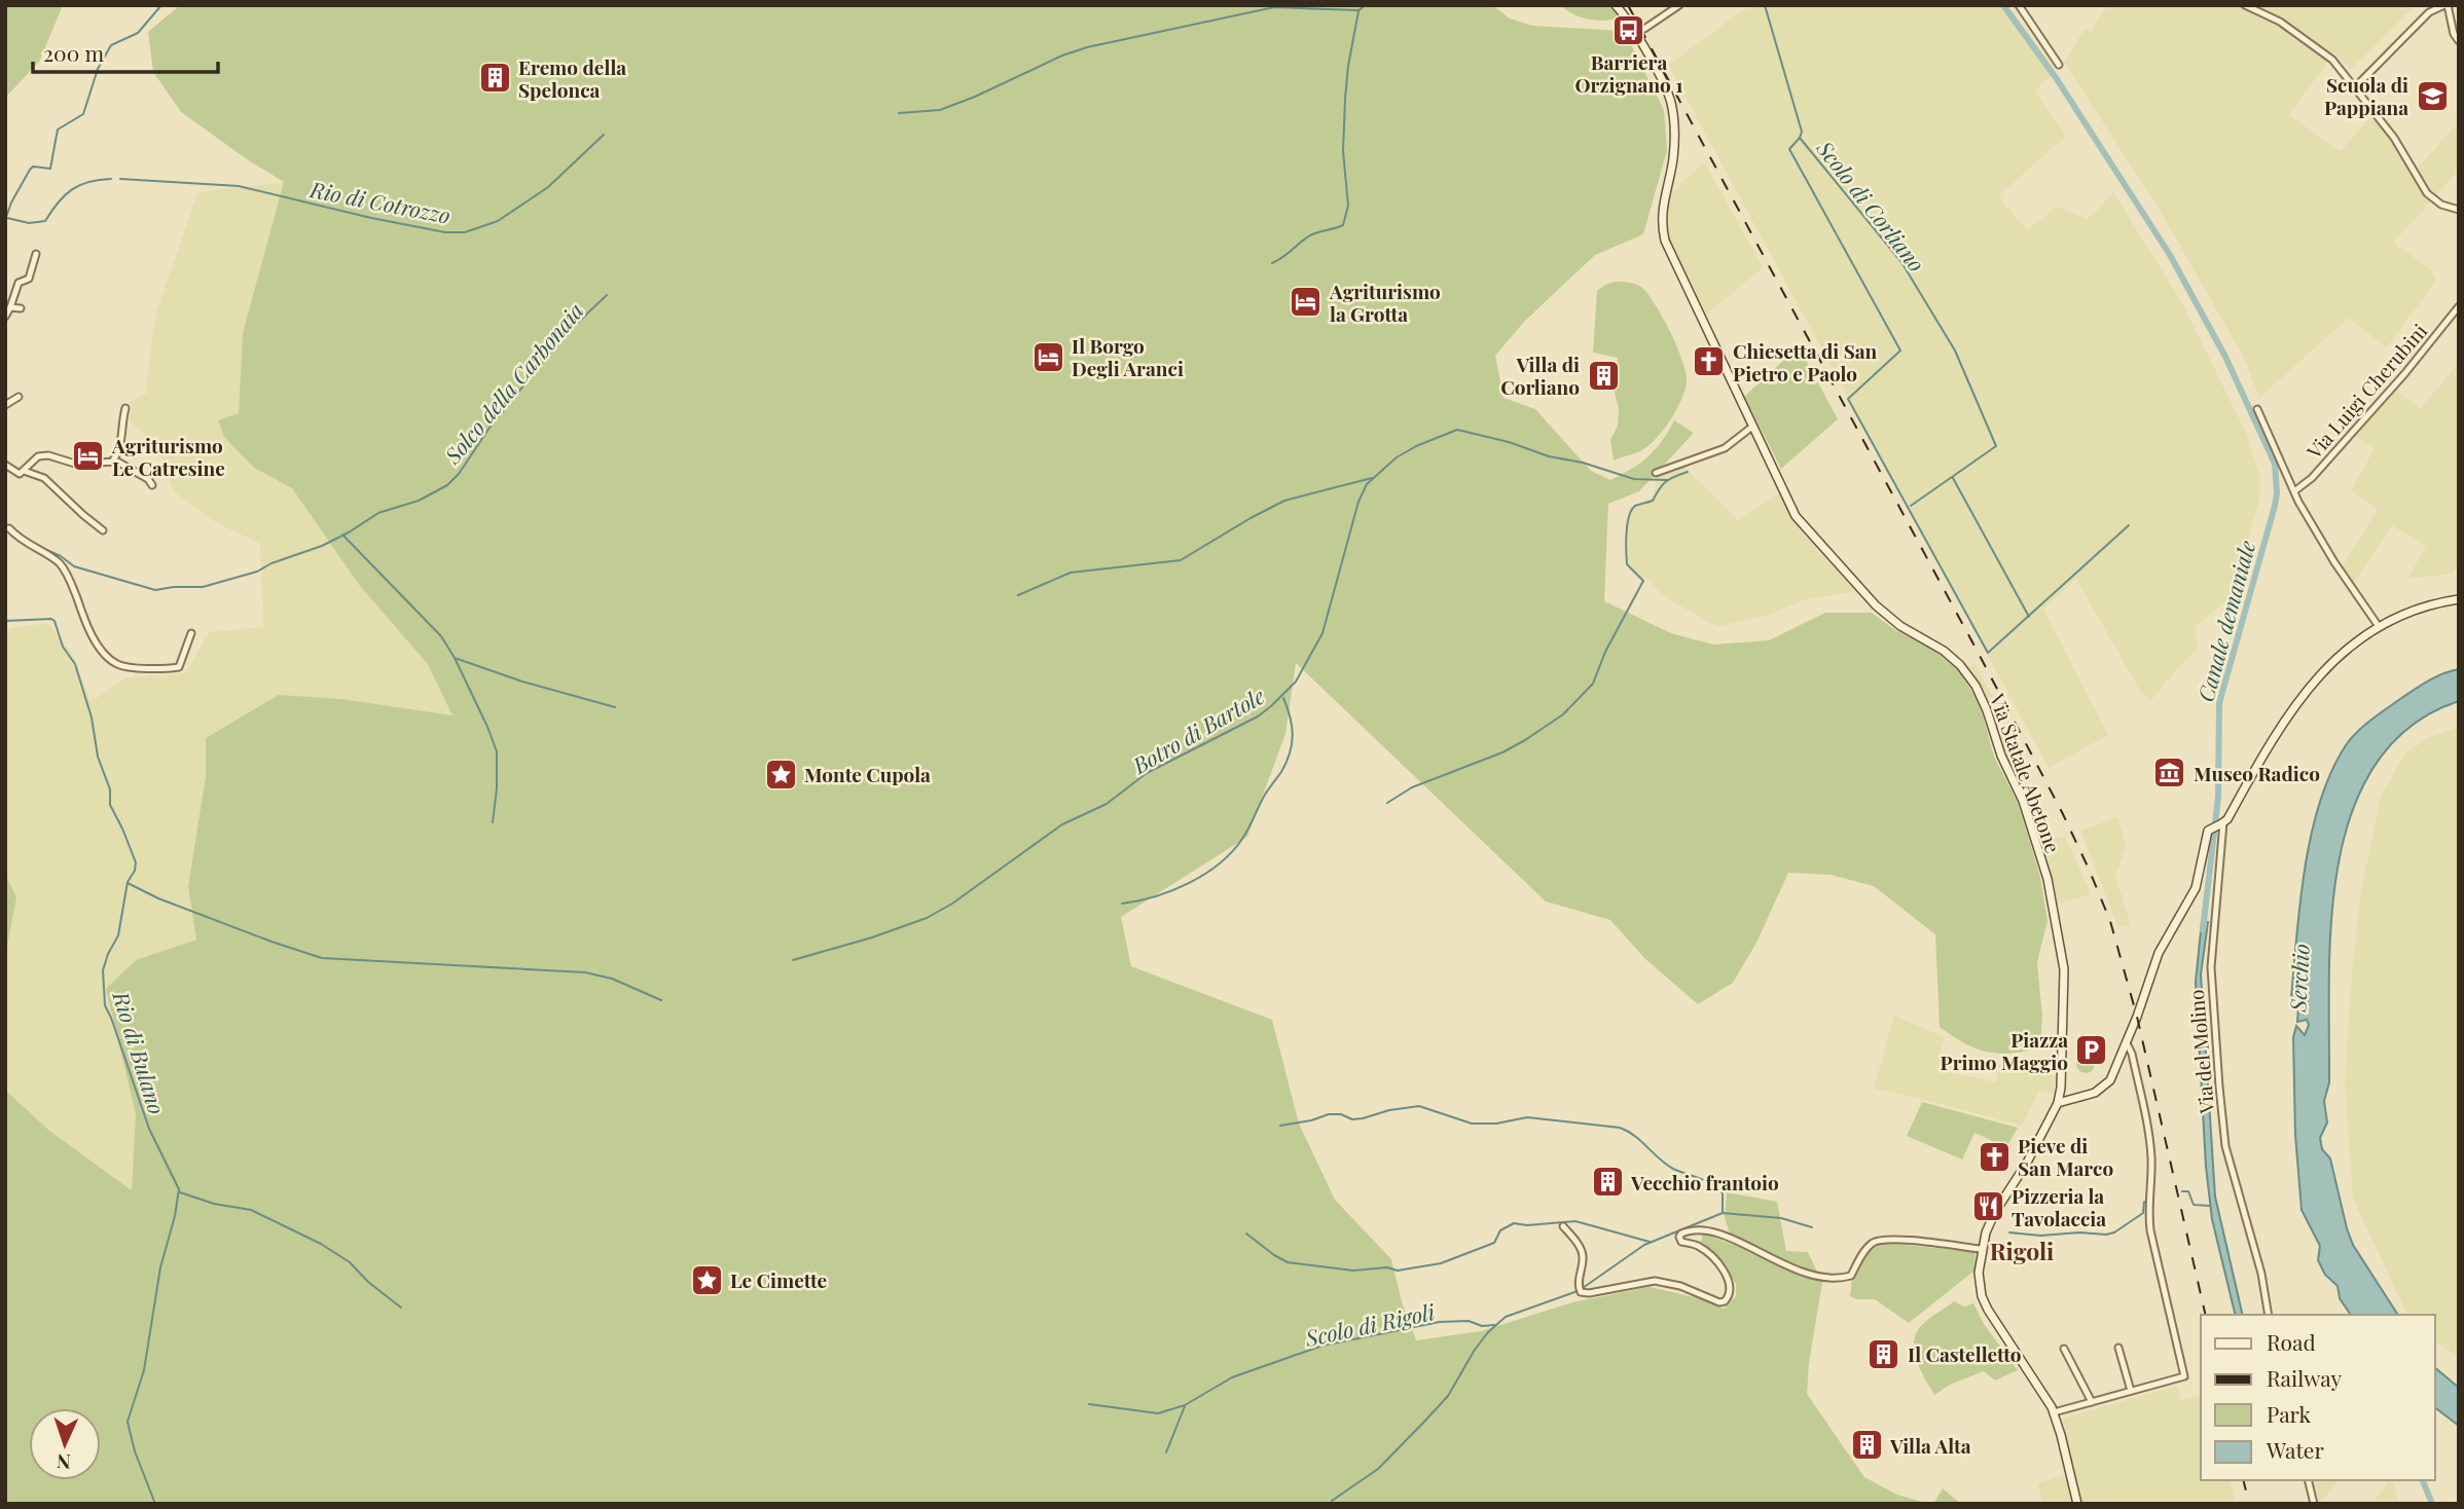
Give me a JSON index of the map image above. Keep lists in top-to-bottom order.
{
  "streets": {
    "main road": ["Via Statale Abetone"],
    "street": ["Via Luigi Cherubini", "Via del Molino"]
  },
  "districts": ["Rigoli"],
  "water": [
    "Rio di Cotrozzo",
    "Scolo di Corliano",
    "Solco della Carbonaia",
    "Canale demaniale",
    "Botro di Bartole",
    "Serchio",
    "Rio di Bulano",
    "Scolo di Rigoli"
  ],
  "places": {
    "bus stop": ["Barriera Orzignano 1"],
    "building": [
      "Eremo della Spelonca",
      "Villa di Corliano",
      "Vecchio frantoio",
      "Il Castelletto",
      "Villa Alta"
    ],
    "school or university": ["Scuola di Pappiana"],
    "hotel": ["Agriturismo la Grotta", "Il Borgo Degli Aranci", "Agriturismo Le Catresine"],
    "church": ["Chiesetta di San Pietro e Paolo", "Pieve di San Marco"],
    "museum": ["Museo Radico"],
    "place": ["Monte Cupola", "Le Cimette"],
    "parking": ["Piazza Primo Maggio"],
    "restaurant": ["Pizzeria la Tavolaccia"]
  },
  "legend": [
    "Road",
    "Railway",
    "Park",
    "Water"
  ],
  "scale_bar": "200 m",
  "north": "bottom"
}
